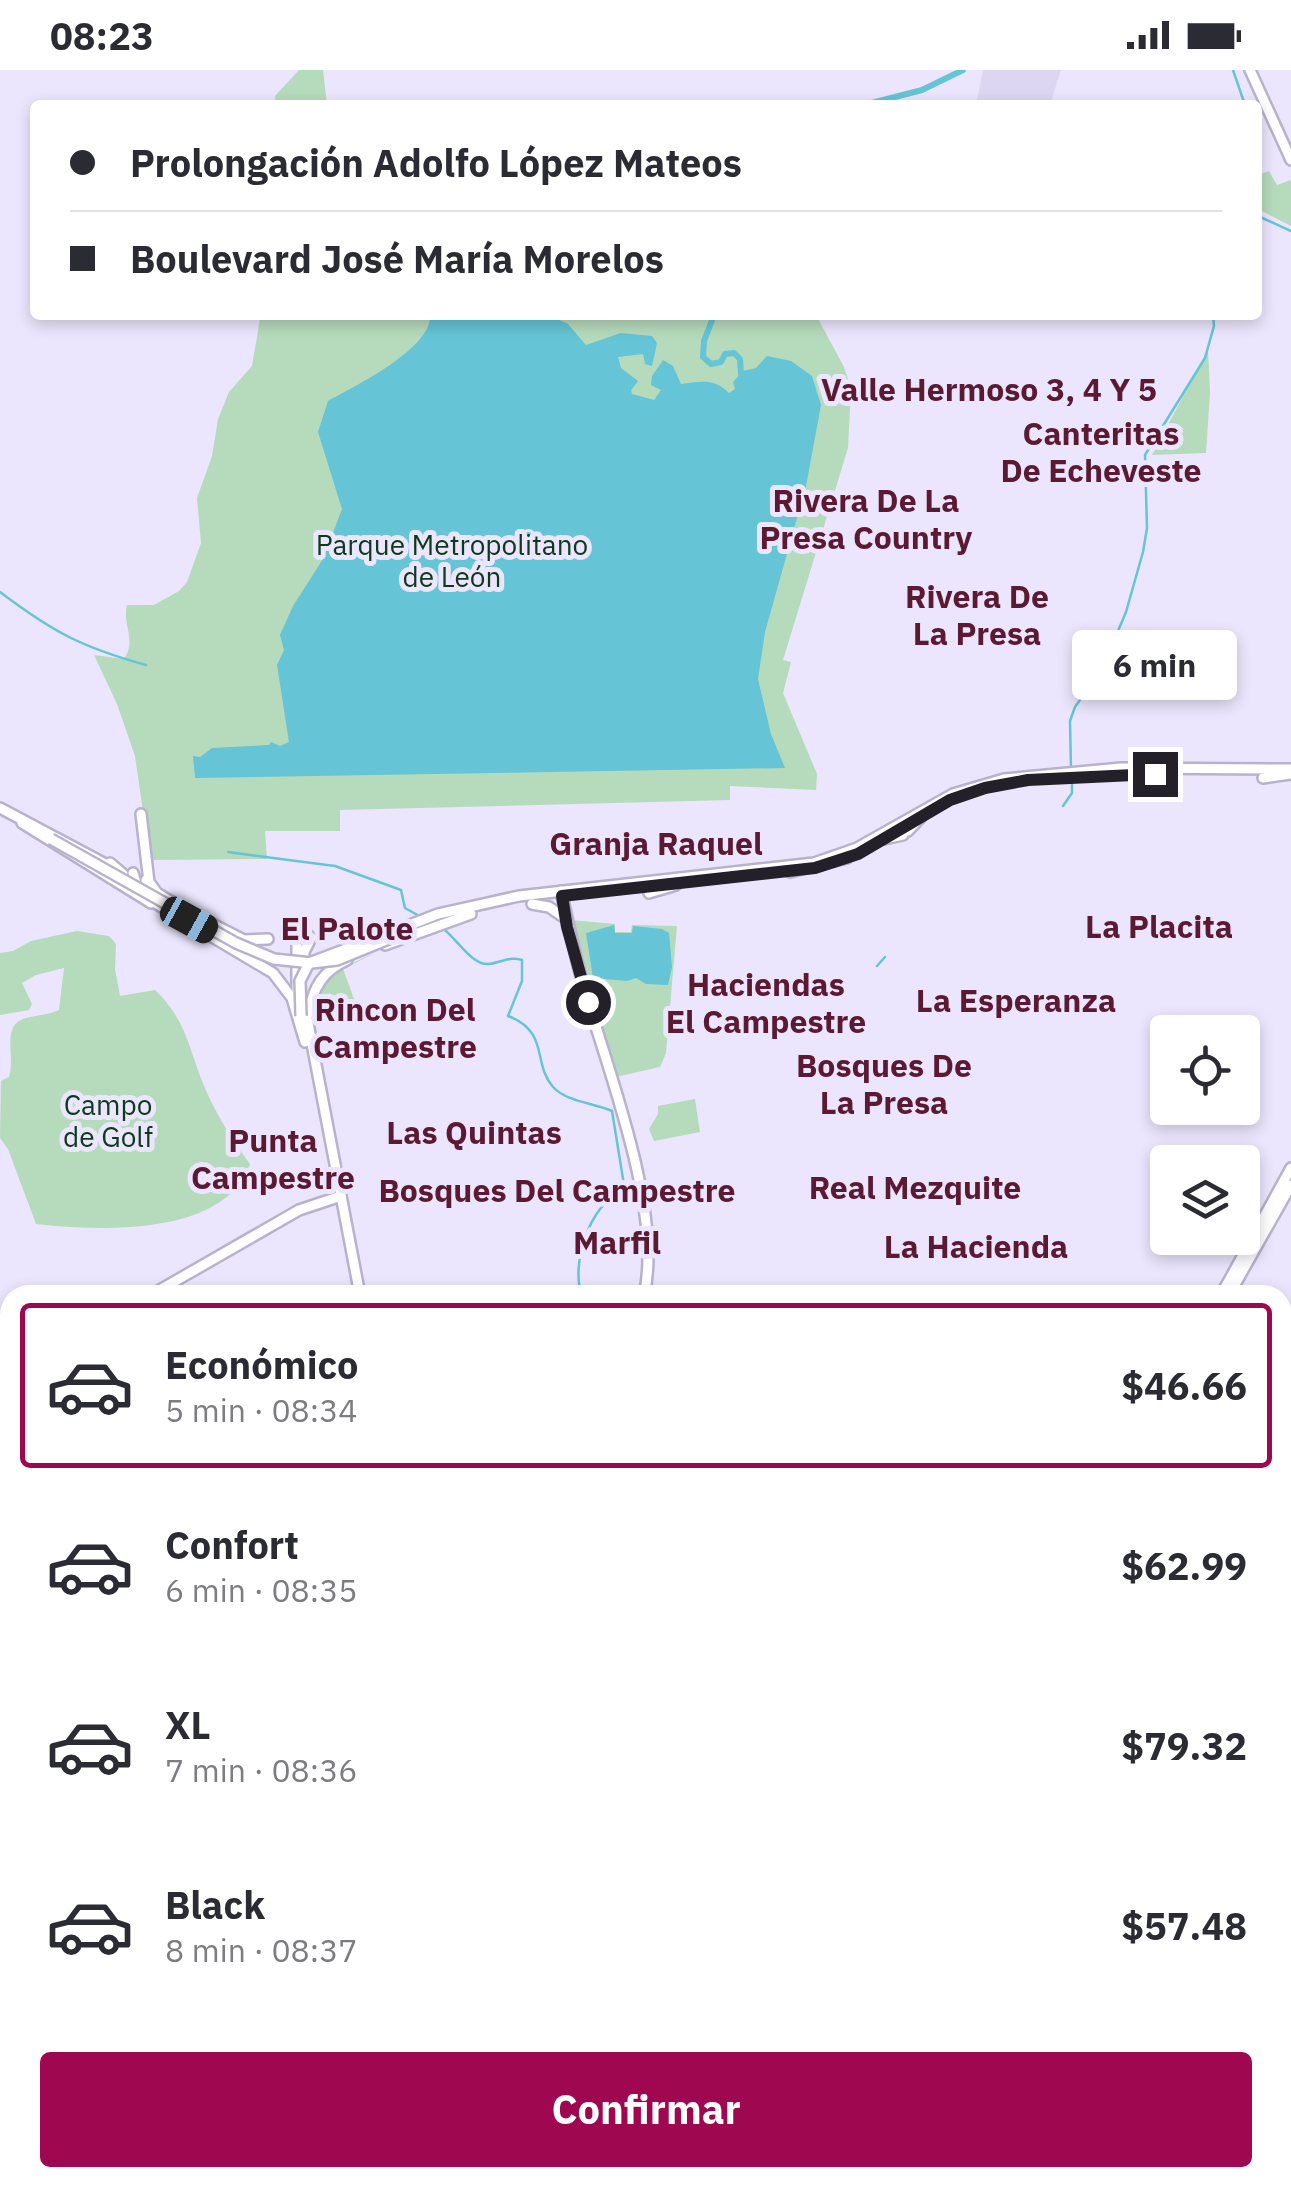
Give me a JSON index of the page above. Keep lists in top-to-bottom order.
{
  "districts": [
    "Valle Hermoso 3, 4 Y 5",
    "Canteritas De Echeveste",
    "Rivera De La Presa Country",
    "Rivera De La Presa",
    "Granja Raquel",
    "La Placita",
    "El Palote",
    "Haciendas El Campestre",
    "La Esperanza",
    "Rincon Del Campestre",
    "Bosques De La Presa",
    "Las Quintas",
    "Punta Campestre",
    "Real Mezquite",
    "Bosques Del Campestre",
    "Marfil",
    "La Hacienda"
  ],
  "parks": ["Parque Metropolitano de León", "Campo de Golf"],
  "page": {
    "status": "08:23",
    "banner": ["Prolongación Adolfo López Mateos", "Boulevard José María Morelos"],
    "bubble": "6 min",
    "list": [
      {
        "name": "Económico",
        "note": "5 min · 08:34",
        "value": "$46.66"
      },
      {
        "name": "Confort",
        "note": "6 min · 08:35",
        "value": "$62.99"
      },
      {
        "name": "XL",
        "note": "7 min · 08:36",
        "value": "$79.32"
      },
      {
        "name": "Black",
        "note": "8 min · 08:37",
        "value": "$57.48"
      }
    ],
    "buttons": "Confirmar"
  }
}
